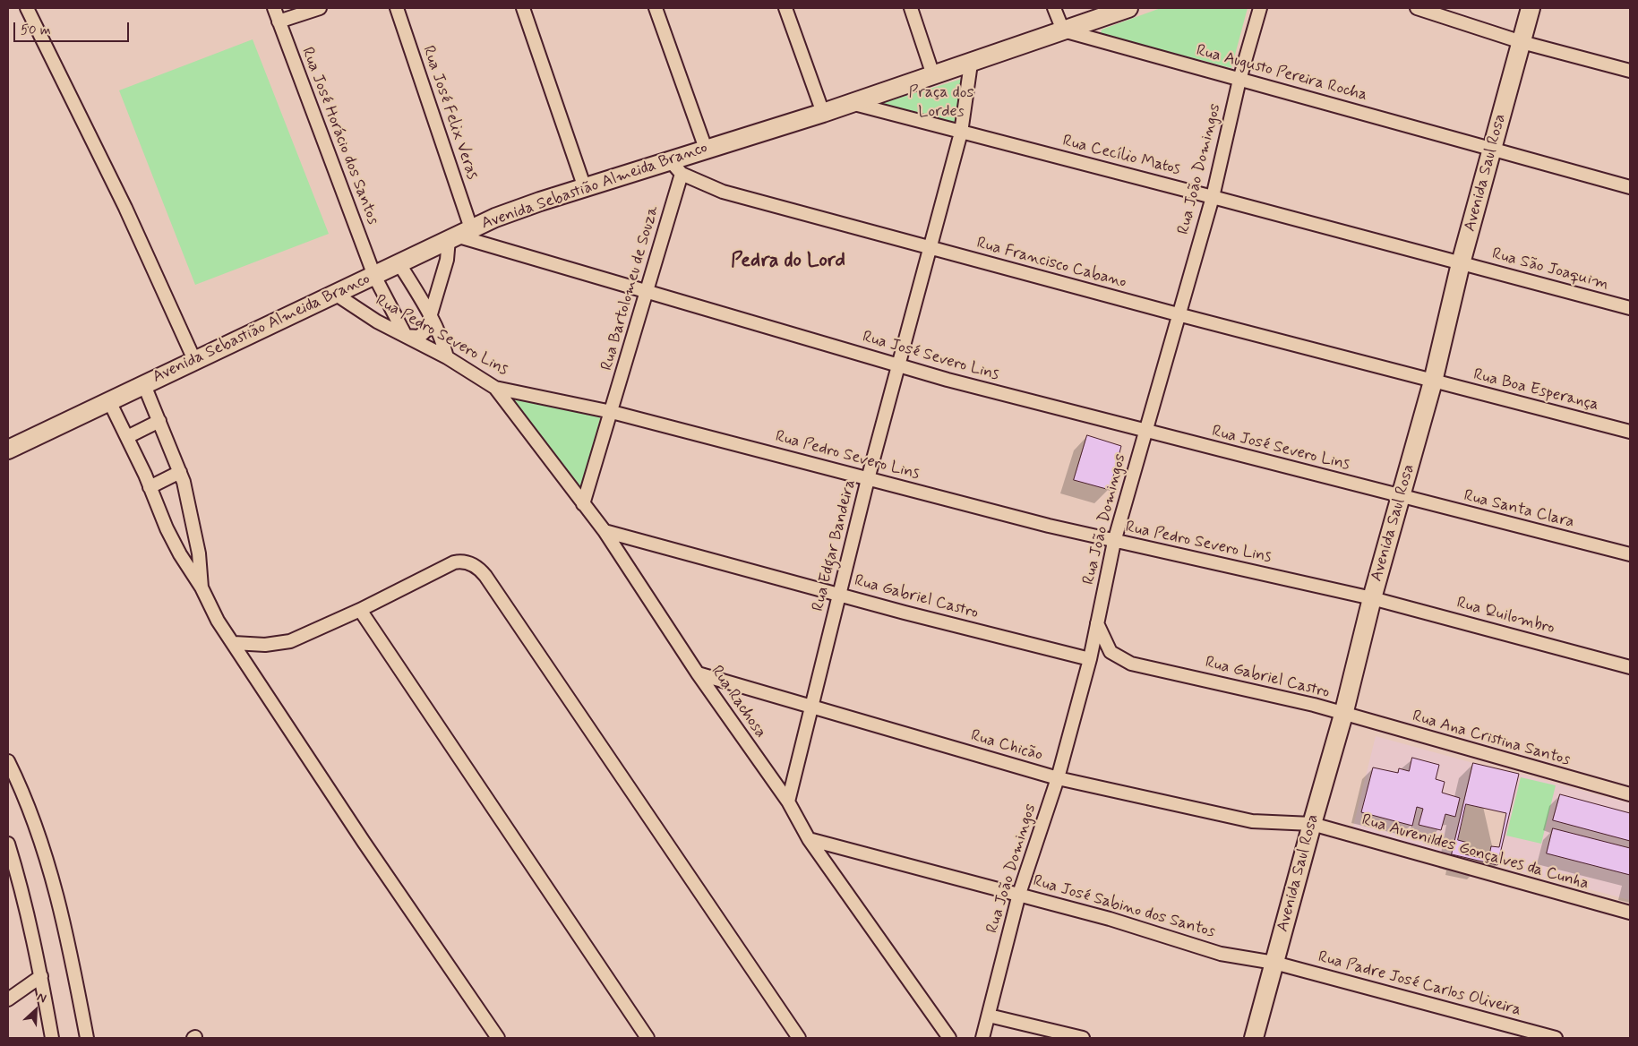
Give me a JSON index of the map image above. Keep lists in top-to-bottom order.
{
  "streets": {
    "street": [
      "Rua Augusto Pereira Rocha",
      "Rua José Felix Veras",
      "Rua José Horácio dos Santos",
      "Rua Cecílio Matos",
      "Rua João Domingos",
      "Avenida Saul Rosa",
      "Avenida Sebastião Almeida Branco",
      "Rua Francisco Cabano",
      "Rua São Joaquim",
      "Rua Bartolomeu de Souza",
      "Rua Pedro Severo Lins",
      "Rua José Severo Lins",
      "Rua Boa Esperança",
      "Rua Santa Clara",
      "Rua Edgar Bandeira",
      "Rua Gabriel Castro",
      "Rua Quilombro",
      "Rua Rachosa",
      "Rua Ana Cristina Santos",
      "Rua Chicão",
      "Rua Aurenildes Gonçalves da Cunha",
      "Rua José Sabino dos Santos",
      "Rua Padre José Carlos Oliveira"
    ]
  },
  "crossings": [
    ["Rua Augusto Pereira Rocha", "Rua João Domingos"],
    ["Rua Augusto Pereira Rocha", "Avenida Saul Rosa"],
    ["Rua Augusto Pereira Rocha", "Avenida Sebastião Almeida Branco"],
    ["Rua José Felix Veras", "Avenida Sebastião Almeida Branco"],
    ["Rua José Felix Veras", "Rua José Severo Lins"],
    ["Rua José Horácio dos Santos", "Avenida Sebastião Almeida Branco"],
    ["Rua Cecílio Matos", "Rua João Domingos"],
    ["Rua Cecílio Matos", "Avenida Saul Rosa"],
    ["Rua Cecílio Matos", "Avenida Sebastião Almeida Branco"],
    ["Rua Cecílio Matos", "Rua São Joaquim"],
    ["Rua Cecílio Matos", "Rua Edgar Bandeira"],
    ["Rua João Domingos", "Rua Francisco Cabano"],
    ["Rua João Domingos", "Rua Pedro Severo Lins"],
    ["Rua João Domingos", "Rua José Severo Lins"],
    ["Rua João Domingos", "Rua Gabriel Castro"],
    ["Rua João Domingos", "Rua Chicão"],
    ["Rua João Domingos", "Rua José Sabino dos Santos"],
    ["Avenida Saul Rosa", "Rua Francisco Cabano"],
    ["Avenida Saul Rosa", "Rua São Joaquim"],
    ["Avenida Saul Rosa", "Rua Pedro Severo Lins"],
    ["Avenida Saul Rosa", "Rua José Severo Lins"],
    ["Avenida Saul Rosa", "Rua Boa Esperança"],
    ["Avenida Saul Rosa", "Rua Santa Clara"],
    ["Avenida Saul Rosa", "Rua Gabriel Castro"],
    ["Avenida Saul Rosa", "Rua Quilombro"],
    ["Avenida Saul Rosa", "Rua Ana Cristina Santos"],
    ["Avenida Saul Rosa", "Rua Chicão"],
    ["Avenida Saul Rosa", "Rua Aurenildes Gonçalves da Cunha"],
    ["Avenida Saul Rosa", "Rua José Sabino dos Santos"],
    ["Avenida Saul Rosa", "Rua Padre José Carlos Oliveira"],
    ["Avenida Sebastião Almeida Branco", "Rua Francisco Cabano"],
    ["Avenida Sebastião Almeida Branco", "Rua Pedro Severo Lins"],
    ["Avenida Sebastião Almeida Branco", "Rua José Severo Lins"],
    ["Avenida Sebastião Almeida Branco", "Rua Edgar Bandeira"],
    ["Rua Francisco Cabano", "Rua Bartolomeu de Souza"],
    ["Rua Francisco Cabano", "Rua Boa Esperança"],
    ["Rua Francisco Cabano", "Rua Edgar Bandeira"],
    ["Rua Bartolomeu de Souza", "Rua Pedro Severo Lins"],
    ["Rua Bartolomeu de Souza", "Rua José Severo Lins"],
    ["Rua Bartolomeu de Souza", "Rua Rachosa"],
    ["Rua Pedro Severo Lins", "Rua Edgar Bandeira"],
    ["Rua Pedro Severo Lins", "Rua Quilombro"],
    ["Rua Pedro Severo Lins", "Rua Rachosa"],
    ["Rua José Severo Lins", "Rua Santa Clara"],
    ["Rua José Severo Lins", "Rua Edgar Bandeira"],
    ["Rua Edgar Bandeira", "Rua Gabriel Castro"],
    ["Rua Edgar Bandeira", "Rua Rachosa"],
    ["Rua Edgar Bandeira", "Rua Chicão"],
    ["Rua Gabriel Castro", "Rua Rachosa"],
    ["Rua Gabriel Castro", "Rua Ana Cristina Santos"],
    ["Rua Rachosa", "Rua Chicão"],
    ["Rua Rachosa", "Rua José Sabino dos Santos"],
    ["Rua Chicão", "Rua Aurenildes Gonçalves da Cunha"],
    ["Rua José Sabino dos Santos", "Rua Padre José Carlos Oliveira"]
  ],
  "districts": ["Pedra do Lord"],
  "parks": ["Praça dos Lordes"],
  "scale_bar": "50 m",
  "north": "top right"
}
